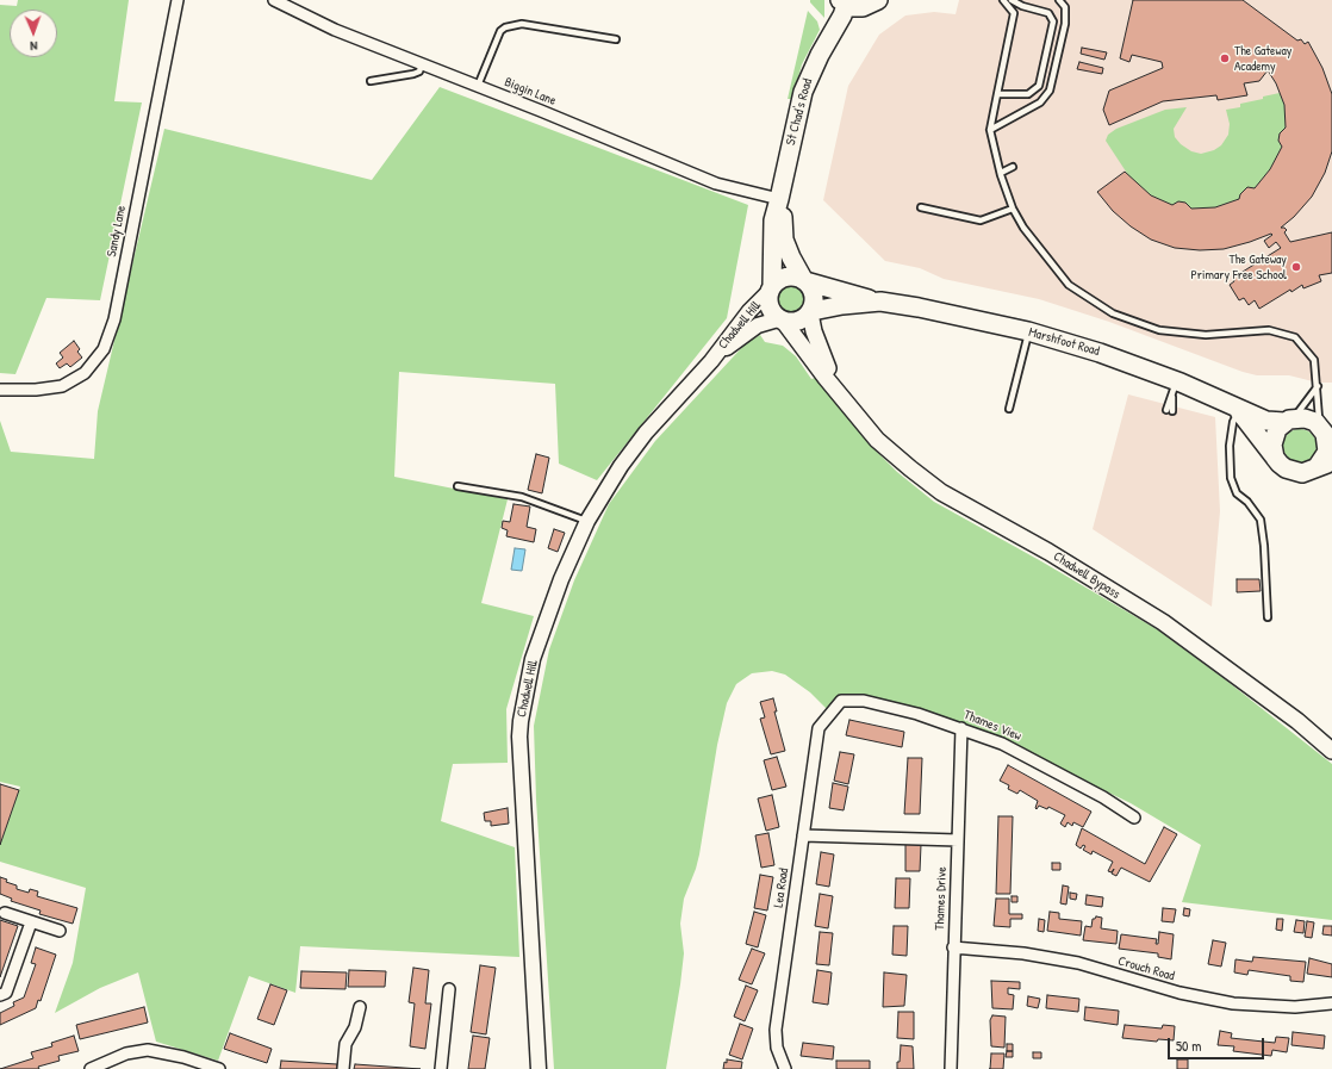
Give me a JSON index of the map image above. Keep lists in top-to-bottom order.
{
  "streets": {
    "main road": ["St Chad's Road", "Marshfoot Road", "Chadwell Bypass"],
    "street": [
      "Biggin Lane",
      "Sandy Lane",
      "Chadwell Hill",
      "Thames View",
      "Lea Road",
      "Thames Drive",
      "Crouch Road"
    ]
  },
  "crossings": [
    ["Biggin Lane", "St Chad's Road"],
    ["St Chad's Road", "Chadwell Hill"],
    ["St Chad's Road", "Marshfoot Road"],
    ["St Chad's Road", "Chadwell Bypass"],
    ["Chadwell Hill", "Marshfoot Road"],
    ["Chadwell Hill", "Chadwell Bypass"],
    ["Marshfoot Road", "Chadwell Bypass"],
    ["Thames View", "Lea Road"],
    ["Thames View", "Thames Drive"],
    ["Thames Drive", "Crouch Road"]
  ],
  "places": ["The Gateway Academy", "The Gateway Primary Free School"],
  "scale_bar": "50 m",
  "north": "bottom"
}
